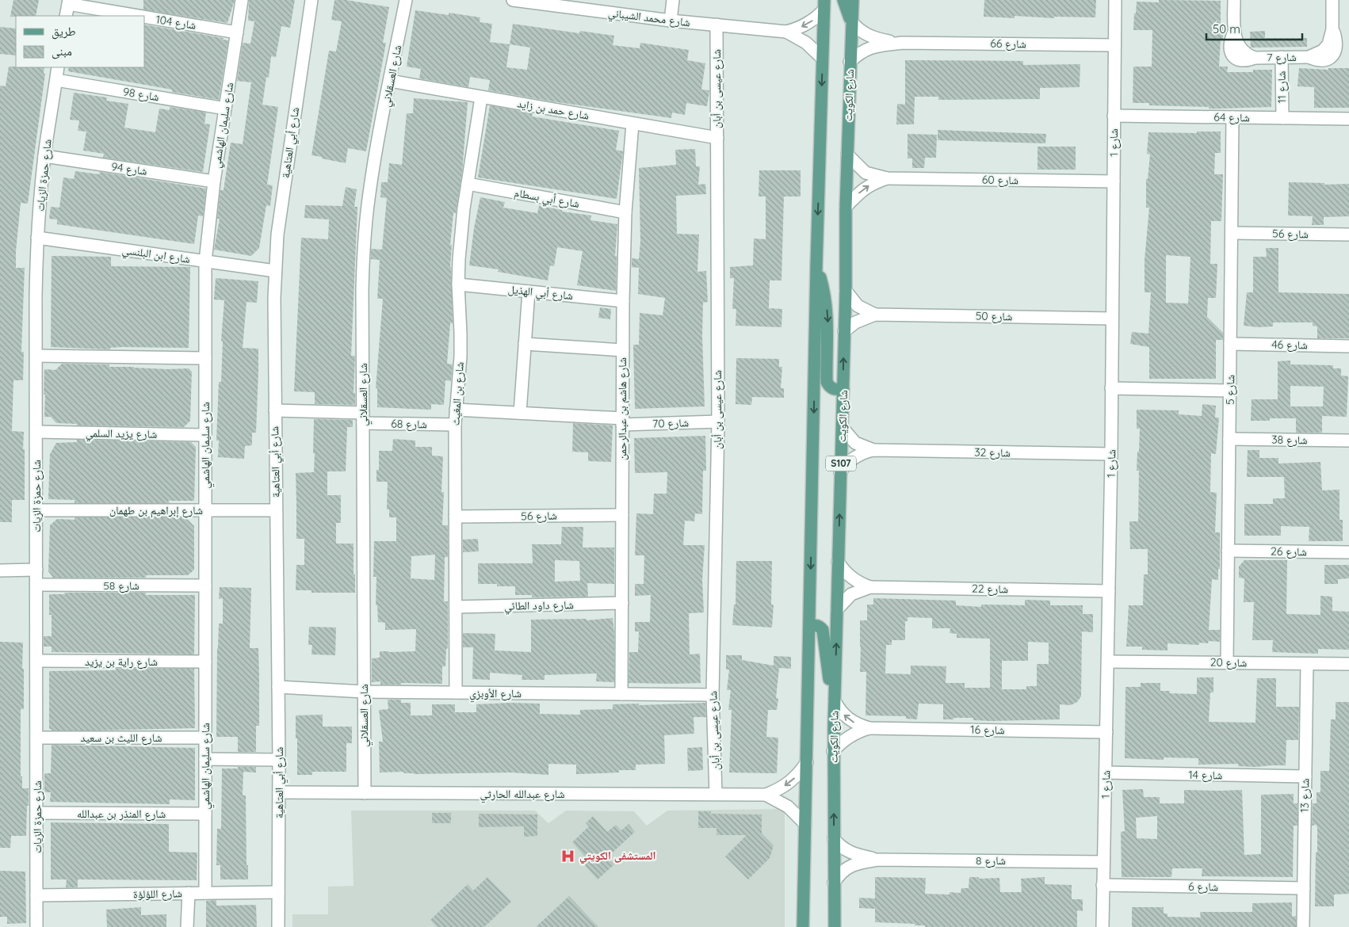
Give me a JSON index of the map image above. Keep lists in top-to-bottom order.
{
  "streets": {
    "main road": ["شارع الكويت", "S107"],
    "street": [
      "شارع محمد الشيباني",
      "شارع 104",
      "شارع 66",
      "شارع 7",
      "شارع العسقلاني",
      "شارع 11",
      "شارع عيسى بن أبان",
      "شارع 98",
      "شارع حمد بن زايد",
      "شارع 64",
      "شارع سليمان الهاشمي",
      "شارع أبي العتاهية",
      "شارع 1",
      "شارع 94",
      "شارع حمزة الزيات",
      "شارع 60",
      "شارع أبي بسطام",
      "شارع 56",
      "شارع ابن البلنسي",
      "شارع أبي الهذيل",
      "شارع 50",
      "شارع 46",
      "شارع 5",
      "شارع بن المغيث",
      "شارع هاشم بن عبدالرحمن",
      "شارع 70",
      "شارع 68",
      "شارع يزيد السلمي",
      "شارع 38",
      "شارع 32",
      "شارع إبراهيم بن طهمان",
      "شارع 26",
      "شارع 58",
      "شارع 22",
      "شارع داود الطائي",
      "شارع راية بن يزيد",
      "شارع 20",
      "شارع الأوبزي",
      "شارع 16",
      "شارع الليث بن سعيد",
      "شارع 14",
      "شارع عبدالله الحارثي",
      "شارع 13",
      "شارع المنذر بن عبدالله",
      "شارع 8",
      "شارع 6",
      "شارع اللؤلؤة"
    ]
  },
  "crossings": [
    ["شارع محمد الشيباني", "شارع عيسى بن أبان"],
    ["شارع محمد الشيباني", "S107"],
    ["شارع 104", "شارع سليمان الهاشمي"],
    ["شارع 66", "شارع الكويت"],
    ["شارع 66", "شارع 1"],
    ["شارع 7", "شارع 11"],
    ["شارع العسقلاني", "شارع حمد بن زايد"],
    ["شارع العسقلاني", "شارع 68"],
    ["شارع العسقلاني", "شارع الأوبزي"],
    ["شارع العسقلاني", "شارع عبدالله الحارثي"],
    ["شارع 11", "شارع 64"],
    ["شارع عيسى بن أبان", "شارع حمد بن زايد"],
    ["شارع عيسى بن أبان", "شارع 70"],
    ["شارع عيسى بن أبان", "شارع الأوبزي"],
    ["شارع عيسى بن أبان", "شارع عبدالله الحارثي"],
    ["شارع 98", "شارع سليمان الهاشمي"],
    ["شارع 98", "شارع حمزة الزيات"],
    ["شارع الكويت", "شارع 60"],
    ["شارع الكويت", "شارع 50"],
    ["شارع الكويت", "شارع 32"],
    ["شارع الكويت", "شارع 22"],
    ["شارع الكويت", "شارع 16"],
    ["شارع الكويت", "شارع 8"],
    ["شارع حمد بن زايد", "شارع بن المغيث"],
    ["شارع حمد بن زايد", "شارع هاشم بن عبدالرحمن"],
    ["شارع 64", "شارع 1"],
    ["شارع 64", "شارع 5"],
    ["شارع سليمان الهاشمي", "شارع 94"],
    ["شارع سليمان الهاشمي", "شارع ابن البلنسي"],
    ["شارع سليمان الهاشمي", "شارع يزيد السلمي"],
    ["شارع سليمان الهاشمي", "شارع إبراهيم بن طهمان"],
    ["شارع سليمان الهاشمي", "شارع 58"],
    ["شارع سليمان الهاشمي", "شارع راية بن يزيد"],
    ["شارع سليمان الهاشمي", "شارع الليث بن سعيد"],
    ["شارع سليمان الهاشمي", "شارع المنذر بن عبدالله"],
    ["شارع سليمان الهاشمي", "شارع اللؤلؤة"],
    ["شارع أبي العتاهية", "شارع ابن البلنسي"],
    ["شارع أبي العتاهية", "شارع 68"],
    ["شارع أبي العتاهية", "شارع إبراهيم بن طهمان"],
    ["شارع أبي العتاهية", "شارع الأوبزي"],
    ["شارع أبي العتاهية", "شارع عبدالله الحارثي"],
    ["شارع أبي العتاهية", "شارع اللؤلؤة"],
    ["شارع 1", "شارع 60"],
    ["شارع 1", "شارع 50"],
    ["شارع 1", "شارع 32"],
    ["شارع 1", "شارع 22"],
    ["شارع 1", "شارع 20"],
    ["شارع 1", "شارع 16"],
    ["شارع 1", "شارع 14"],
    ["شارع 1", "شارع 8"],
    ["شارع 1", "شارع 6"],
    ["شارع 94", "شارع حمزة الزيات"],
    ["شارع حمزة الزيات", "شارع ابن البلنسي"],
    ["شارع حمزة الزيات", "شارع يزيد السلمي"],
    ["شارع حمزة الزيات", "شارع إبراهيم بن طهمان"],
    ["شارع حمزة الزيات", "شارع 58"],
    ["شارع حمزة الزيات", "شارع راية بن يزيد"],
    ["شارع حمزة الزيات", "شارع الليث بن سعيد"],
    ["شارع حمزة الزيات", "شارع المنذر بن عبدالله"],
    ["شارع حمزة الزيات", "شارع اللؤلؤة"],
    ["شارع أبي بسطام", "شارع بن المغيث"],
    ["شارع أبي بسطام", "شارع هاشم بن عبدالرحمن"],
    ["شارع 56", "شارع 5"],
    ["شارع 56", "شارع بن المغيث"],
    ["شارع 56", "شارع هاشم بن عبدالرحمن"],
    ["شارع أبي الهذيل", "شارع بن المغيث"],
    ["شارع أبي الهذيل", "شارع هاشم بن عبدالرحمن"],
    ["شارع 46", "شارع 5"],
    ["شارع 5", "شارع 38"],
    ["شارع 5", "شارع 26"],
    ["شارع 5", "شارع 20"],
    ["شارع بن المغيث", "شارع 70"],
    ["شارع بن المغيث", "شارع 68"],
    ["شارع بن المغيث", "شارع داود الطائي"],
    ["شارع بن المغيث", "شارع الأوبزي"],
    ["شارع هاشم بن عبدالرحمن", "شارع 70"],
    ["شارع هاشم بن عبدالرحمن", "شارع داود الطائي"],
    ["شارع هاشم بن عبدالرحمن", "شارع الأوبزي"],
    ["S107", "شارع عبدالله الحارثي"],
    ["شارع 20", "شارع 13"],
    ["شارع 14", "شارع 13"],
    ["شارع 13", "شارع 6"]
  ],
  "places": {
    "hospital": ["المستشفى الكويتي"]
  },
  "legend": ["طريق", "مبنى"],
  "scale_bar": "50 m"
}
